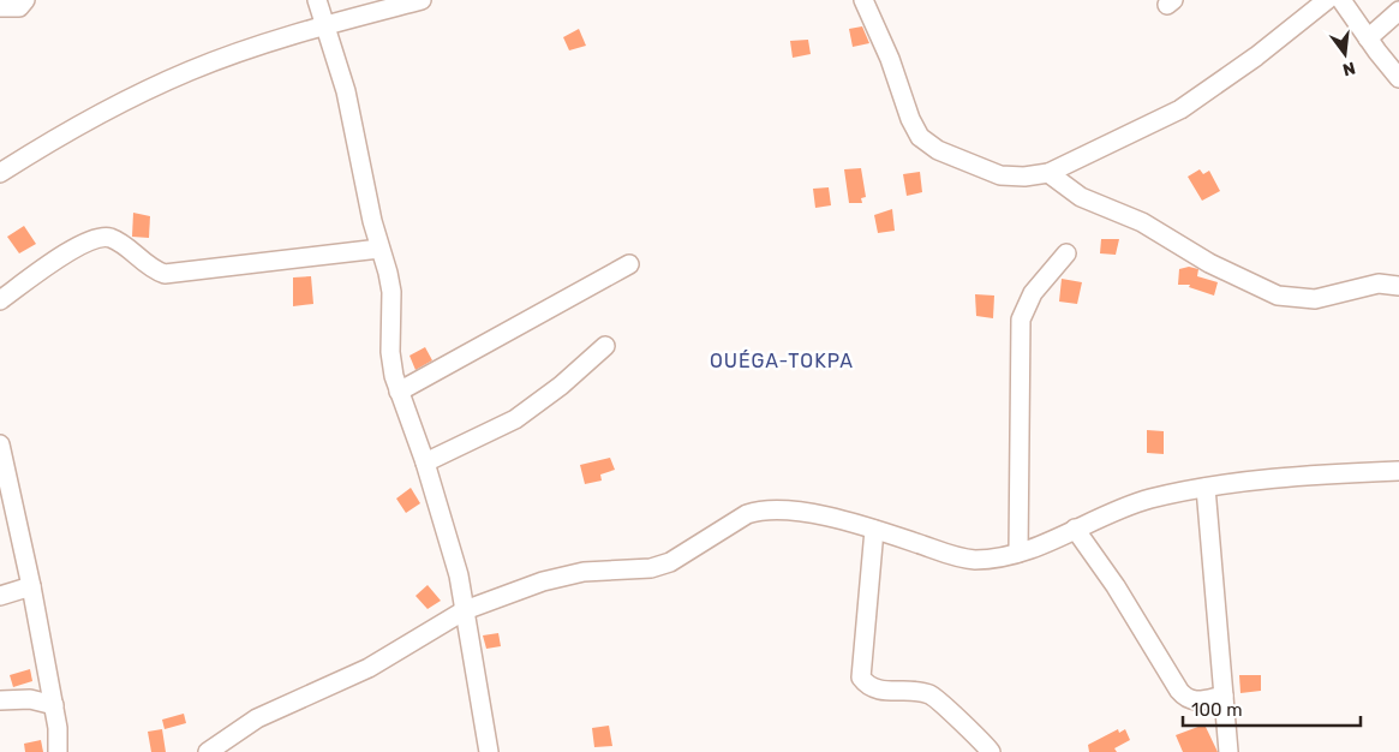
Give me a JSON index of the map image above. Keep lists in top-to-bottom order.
{
  "districts": ["OUÉGA-TOKPA"],
  "scale_bar": "100 m",
  "north": "bottom"
}
